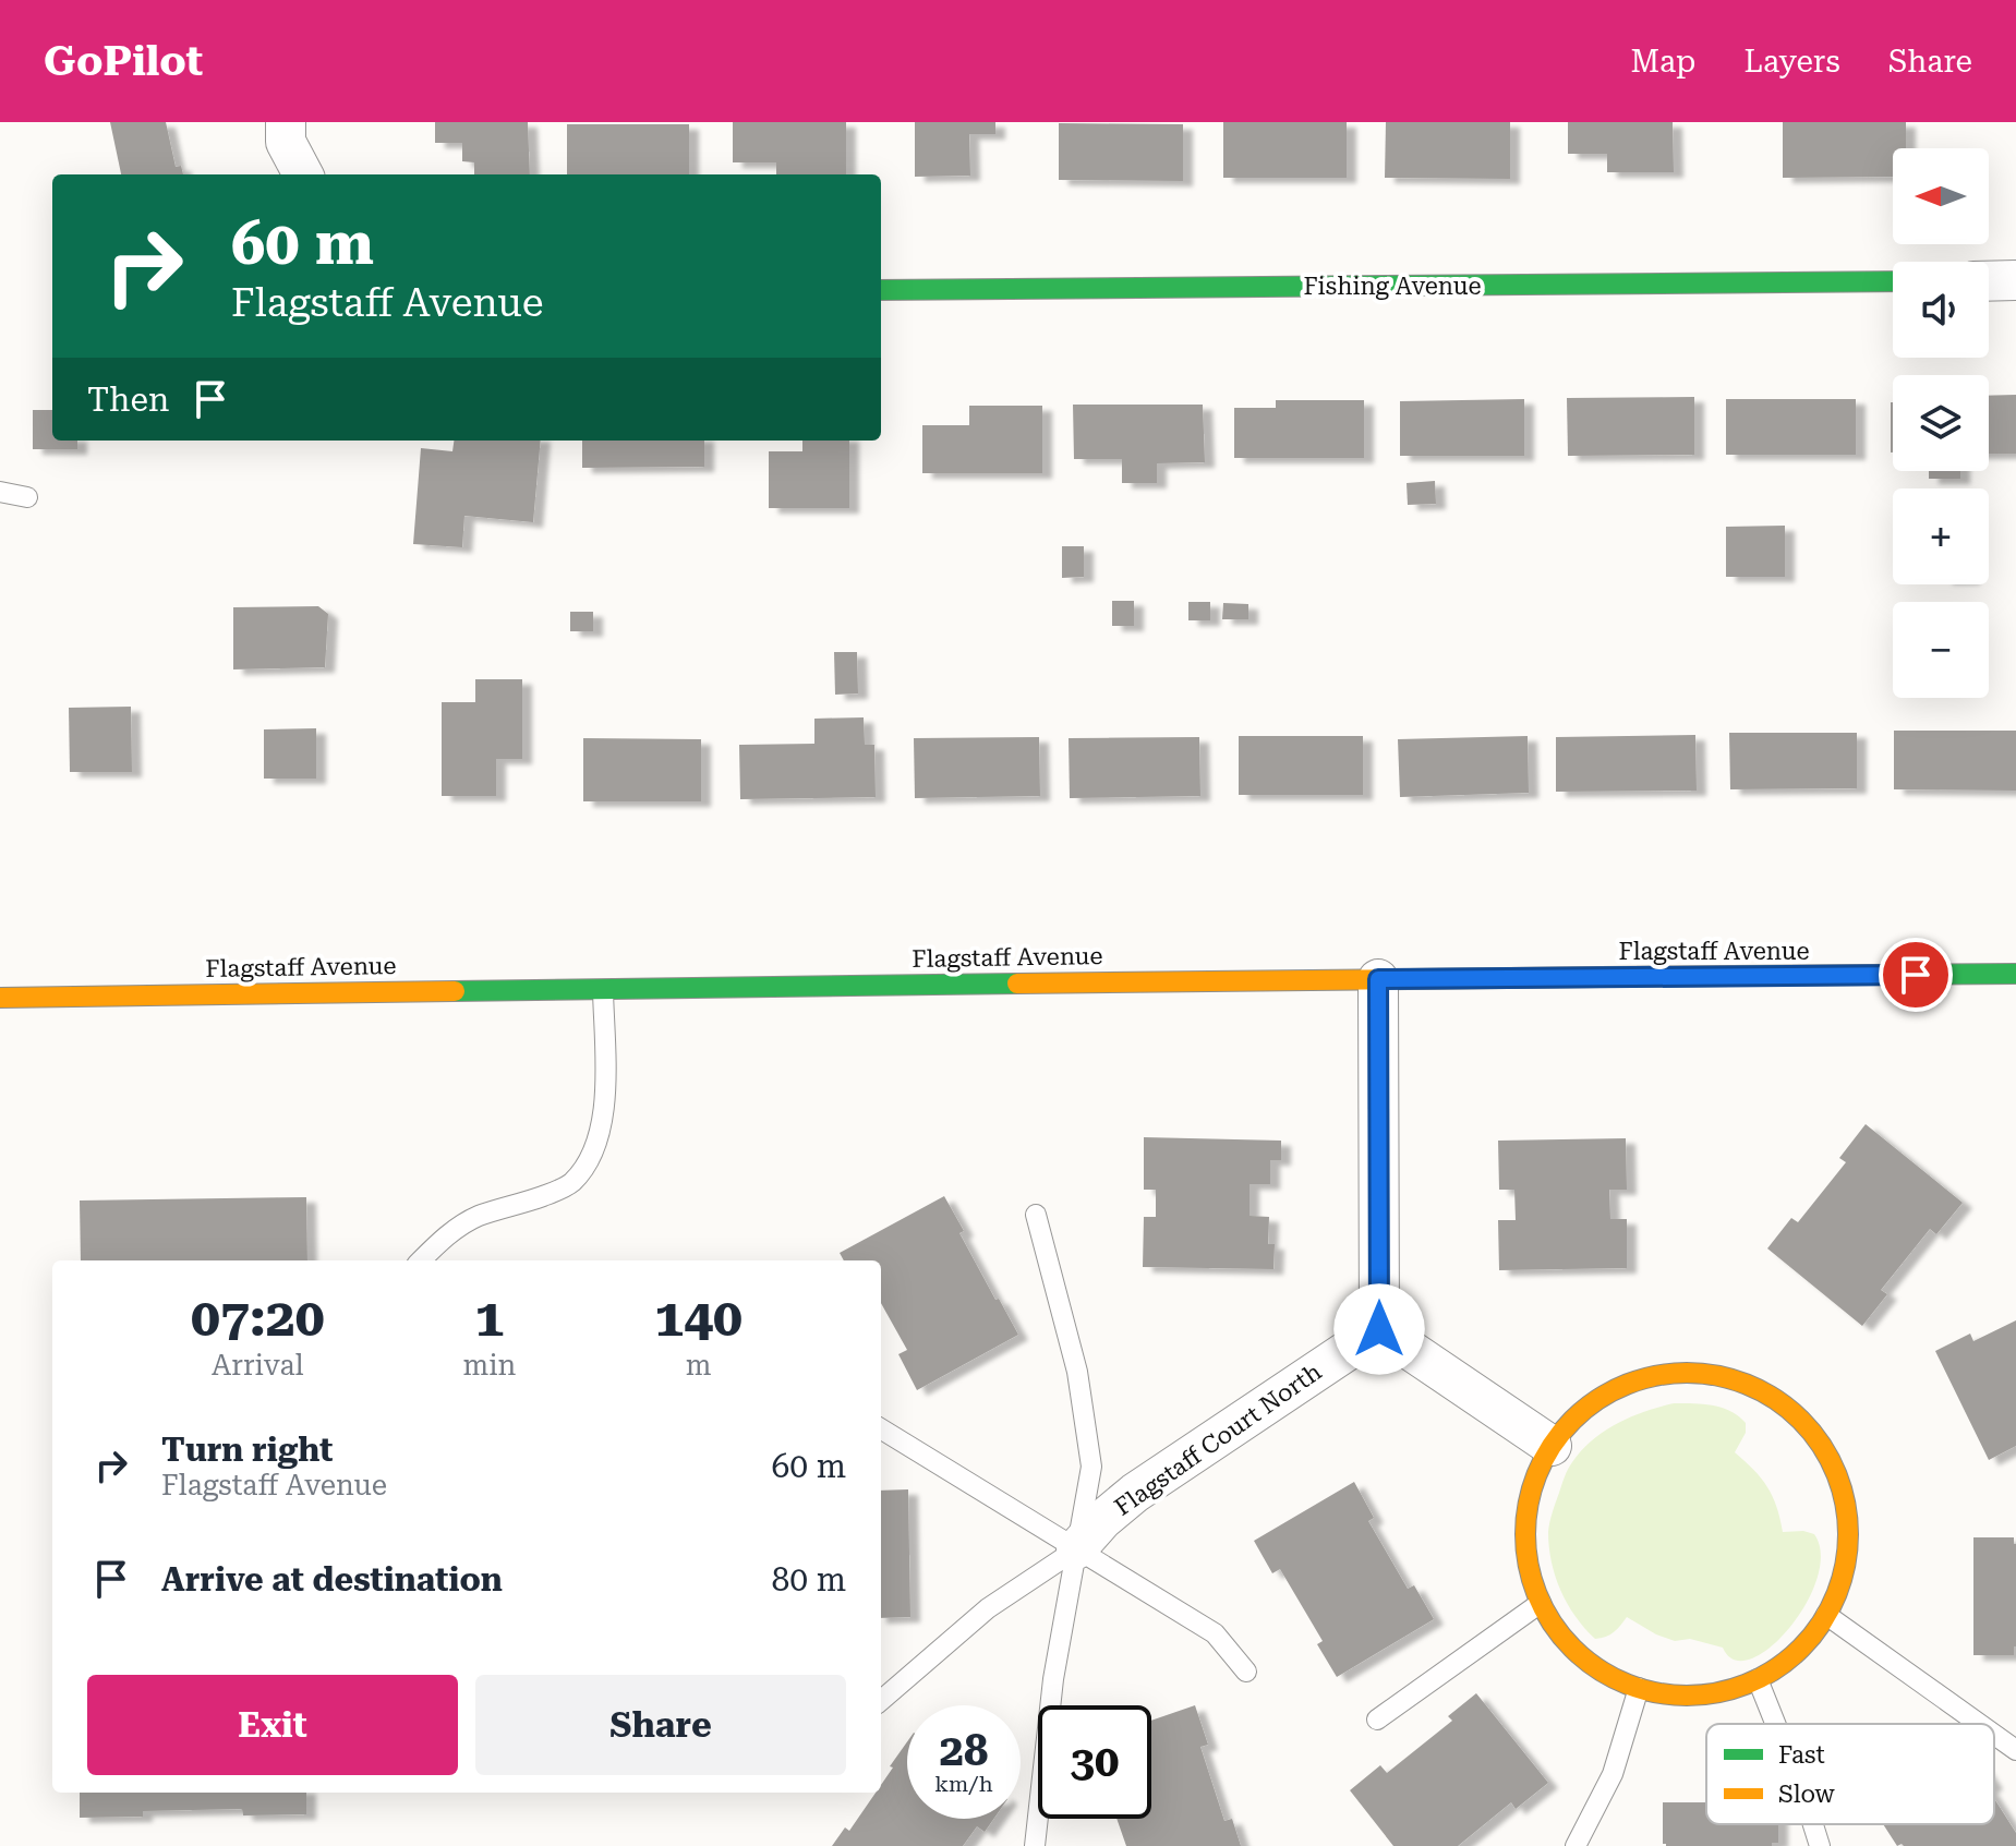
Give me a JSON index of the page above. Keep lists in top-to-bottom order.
{
  "streets": {
    "street": ["Fishing Avenue", "Flagstaff Avenue", "Flagstaff Court North"]
  },
  "legend": ["Fast", "Slow"],
  "north": "left",
  "page": {
    "header": "GoPilot",
    "nav": ["Map", "Layers", "Share"],
    "map_buttons": ["+", "−"],
    "turn": ["60 m", "Flagstaff Avenue"],
    "then": "Then",
    "eta": [
      "07:20",
      "Arrival",
      "1",
      "min",
      "140",
      "m"
    ],
    "list": [
      {
        "name": "Turn right",
        "note": "Flagstaff Avenue",
        "value": "60 m"
      },
      {
        "name": "Arrive at destination",
        "value": "80 m"
      }
    ],
    "buttons": ["Exit", "Share"],
    "speed": "28 km/h",
    "limit": "30"
  }
}
